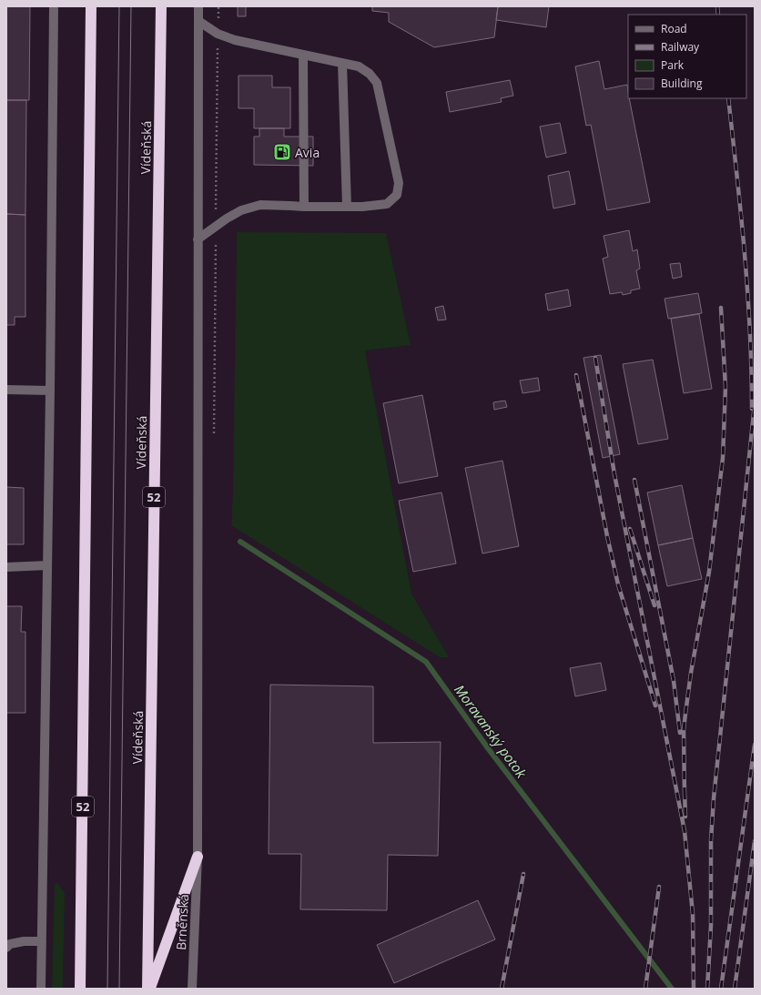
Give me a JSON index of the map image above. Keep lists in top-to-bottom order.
{
  "streets": {
    "highway": ["Vídeňská", "52"],
    "street": ["Brněnská"]
  },
  "water": ["Moravanský potok"],
  "places": {
    "fuel station": ["Avia"]
  },
  "legend": [
    "Road",
    "Railway",
    "Park",
    "Building"
  ]
}
